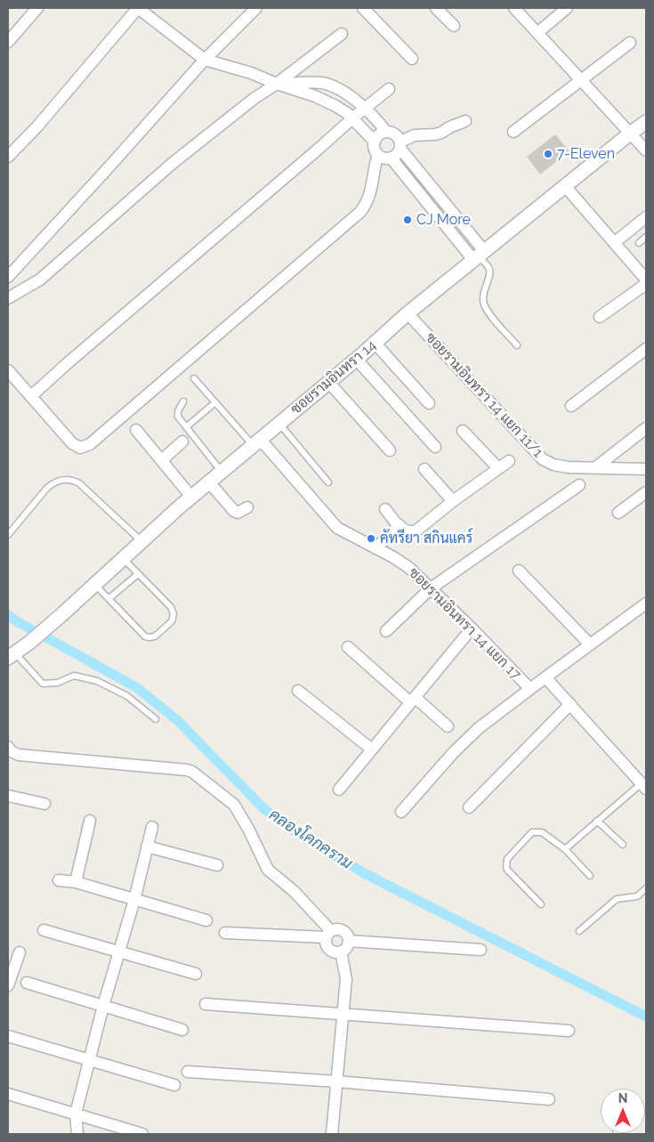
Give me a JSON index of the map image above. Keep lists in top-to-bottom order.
{
  "streets": {
    "street": ["ซอยรามอินทรา 14", "ซอยรามอินทรา 14 แยก 11/1", "ซอยรามอินทรา 14 แยก 17"]
  },
  "crossings": [
    ["ซอยรามอินทรา 14", "ซอยรามอินทรา 14 แยก 11/1"],
    ["ซอยรามอินทรา 14", "ซอยรามอินทรา 14 แยก 17"]
  ],
  "water": ["คลองโคกคราม"],
  "places": ["7-Eleven", "CJ More", "คัทรียา สกินแคร์"],
  "north": "top"
}
